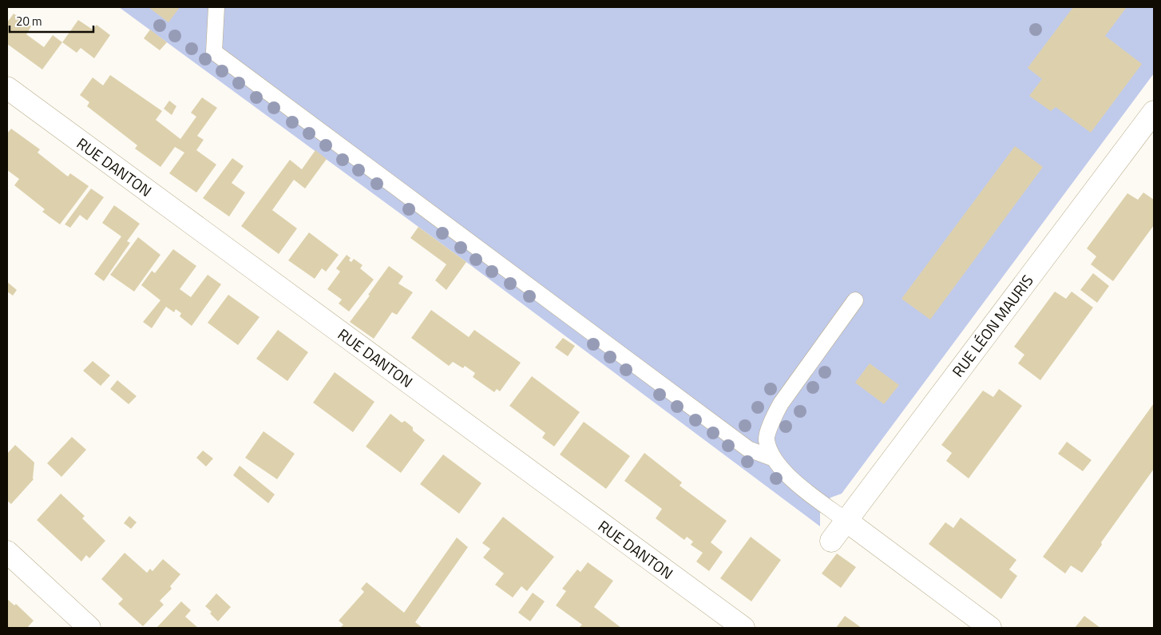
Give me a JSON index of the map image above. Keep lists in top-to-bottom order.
{
  "streets": {
    "street": ["RUE DANTON", "RUE LÉON MAURIS"]
  },
  "scale_bar": "20 m"
}
